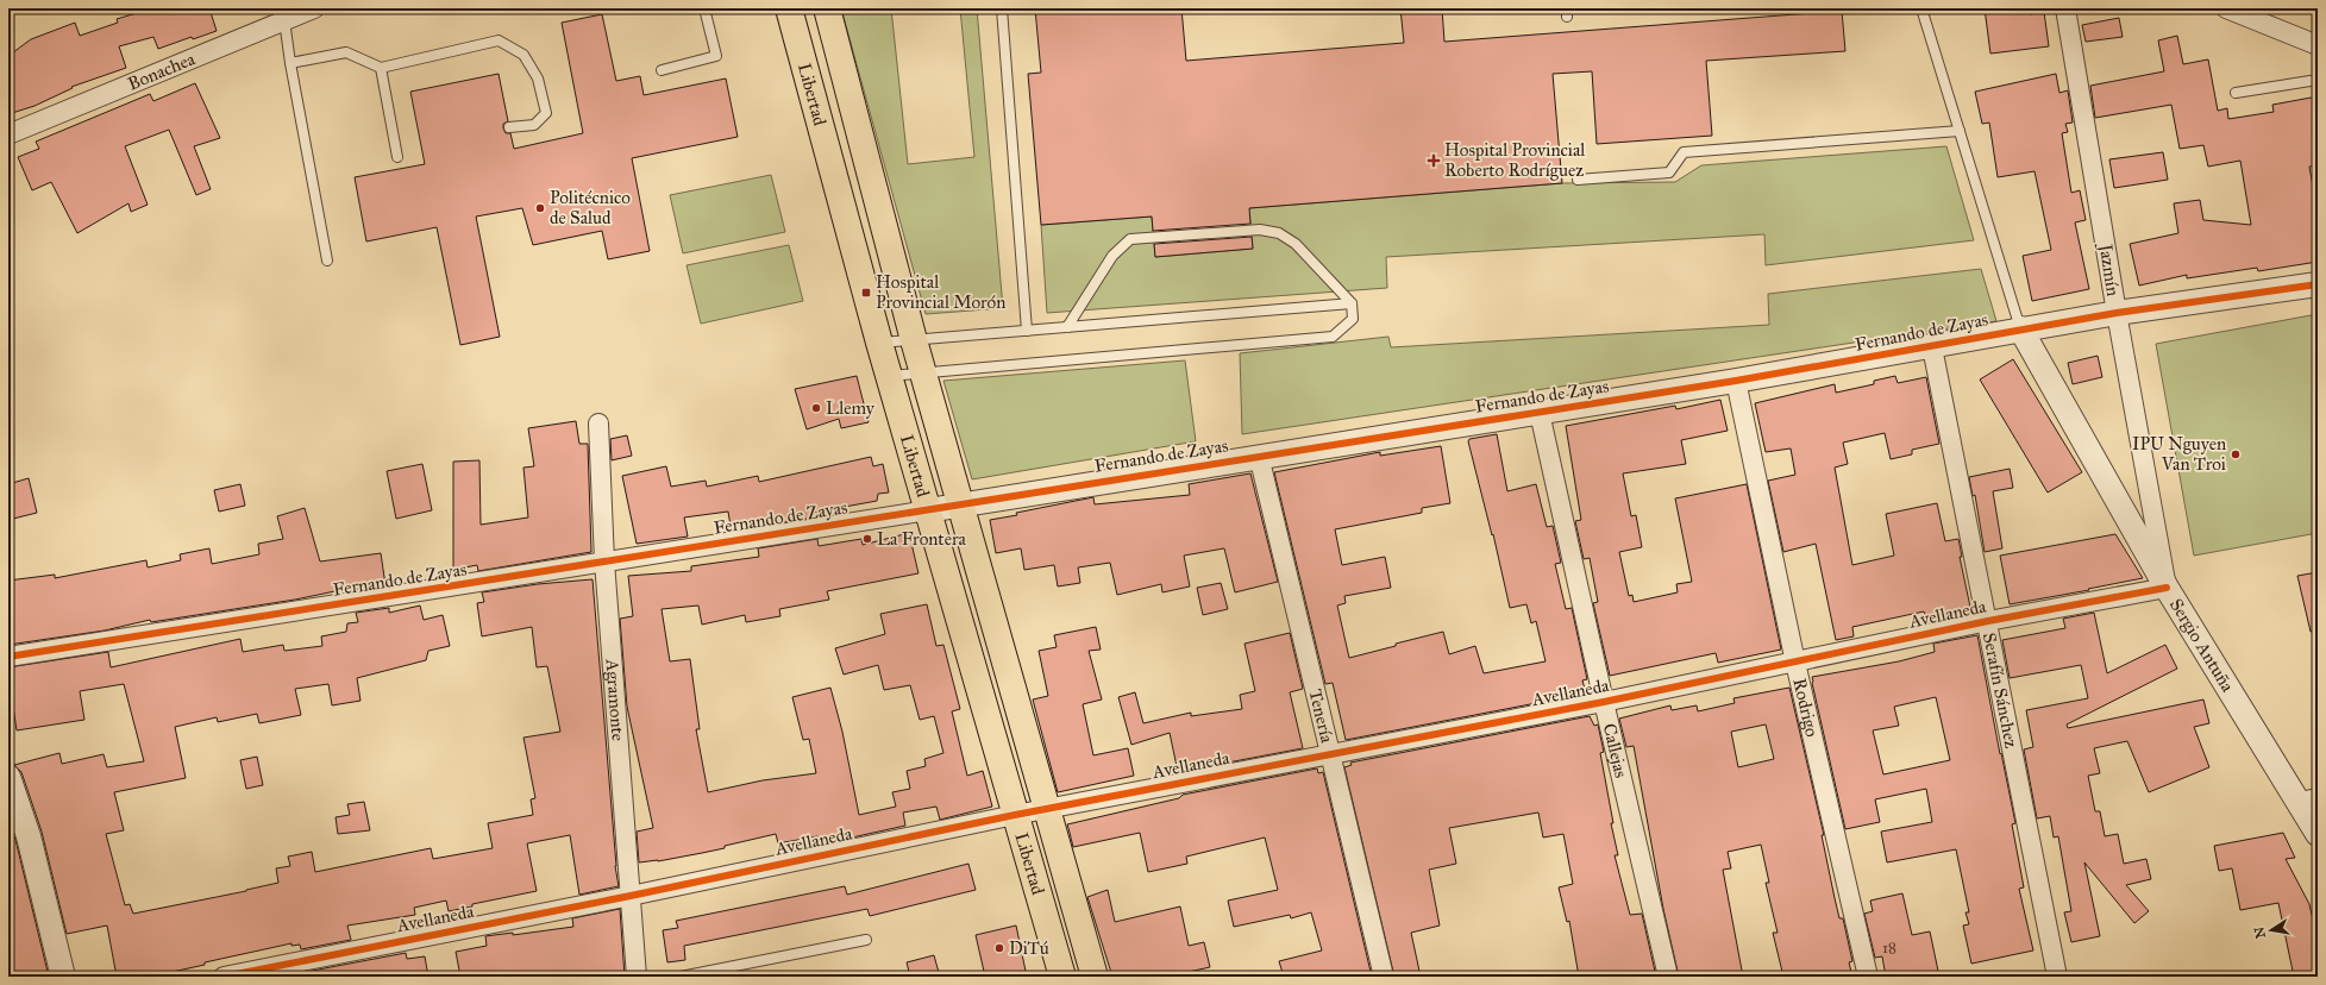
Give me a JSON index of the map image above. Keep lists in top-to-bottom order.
{
  "streets": {
    "main road": ["Libertad"],
    "street": [
      "Bonachea",
      "Jazmín",
      "Fernando de Zayas",
      "Avellaneda",
      "Sergio Antuña",
      "Serafín Sánchez",
      "Agramonte",
      "Rodrigo",
      "Tenería",
      "Callejas"
    ]
  },
  "crossings": [
    ["Libertad", "Fernando de Zayas"],
    ["Libertad", "Avellaneda"],
    ["Jazmín", "Fernando de Zayas"],
    ["Jazmín", "Avellaneda"],
    ["Jazmín", "Sergio Antuña"],
    ["Fernando de Zayas", "Sergio Antuña"],
    ["Fernando de Zayas", "Serafín Sánchez"],
    ["Fernando de Zayas", "Agramonte"],
    ["Fernando de Zayas", "Rodrigo"],
    ["Fernando de Zayas", "Tenería"],
    ["Fernando de Zayas", "Callejas"],
    ["Avellaneda", "Sergio Antuña"],
    ["Avellaneda", "Serafín Sánchez"],
    ["Avellaneda", "Agramonte"],
    ["Avellaneda", "Rodrigo"],
    ["Avellaneda", "Tenería"],
    ["Avellaneda", "Callejas"]
  ],
  "places": {
    "health": ["Hospital Provincial Roberto Rodríguez"],
    "other": [
      "Politécnico de Salud",
      "Llemy",
      "IPU Nguyen Van Troi",
      "La Frontera",
      "DiTú"
    ],
    "transit": ["Hospital Provincial Morón"]
  },
  "house_numbers": ["18"],
  "north": "left"
}
